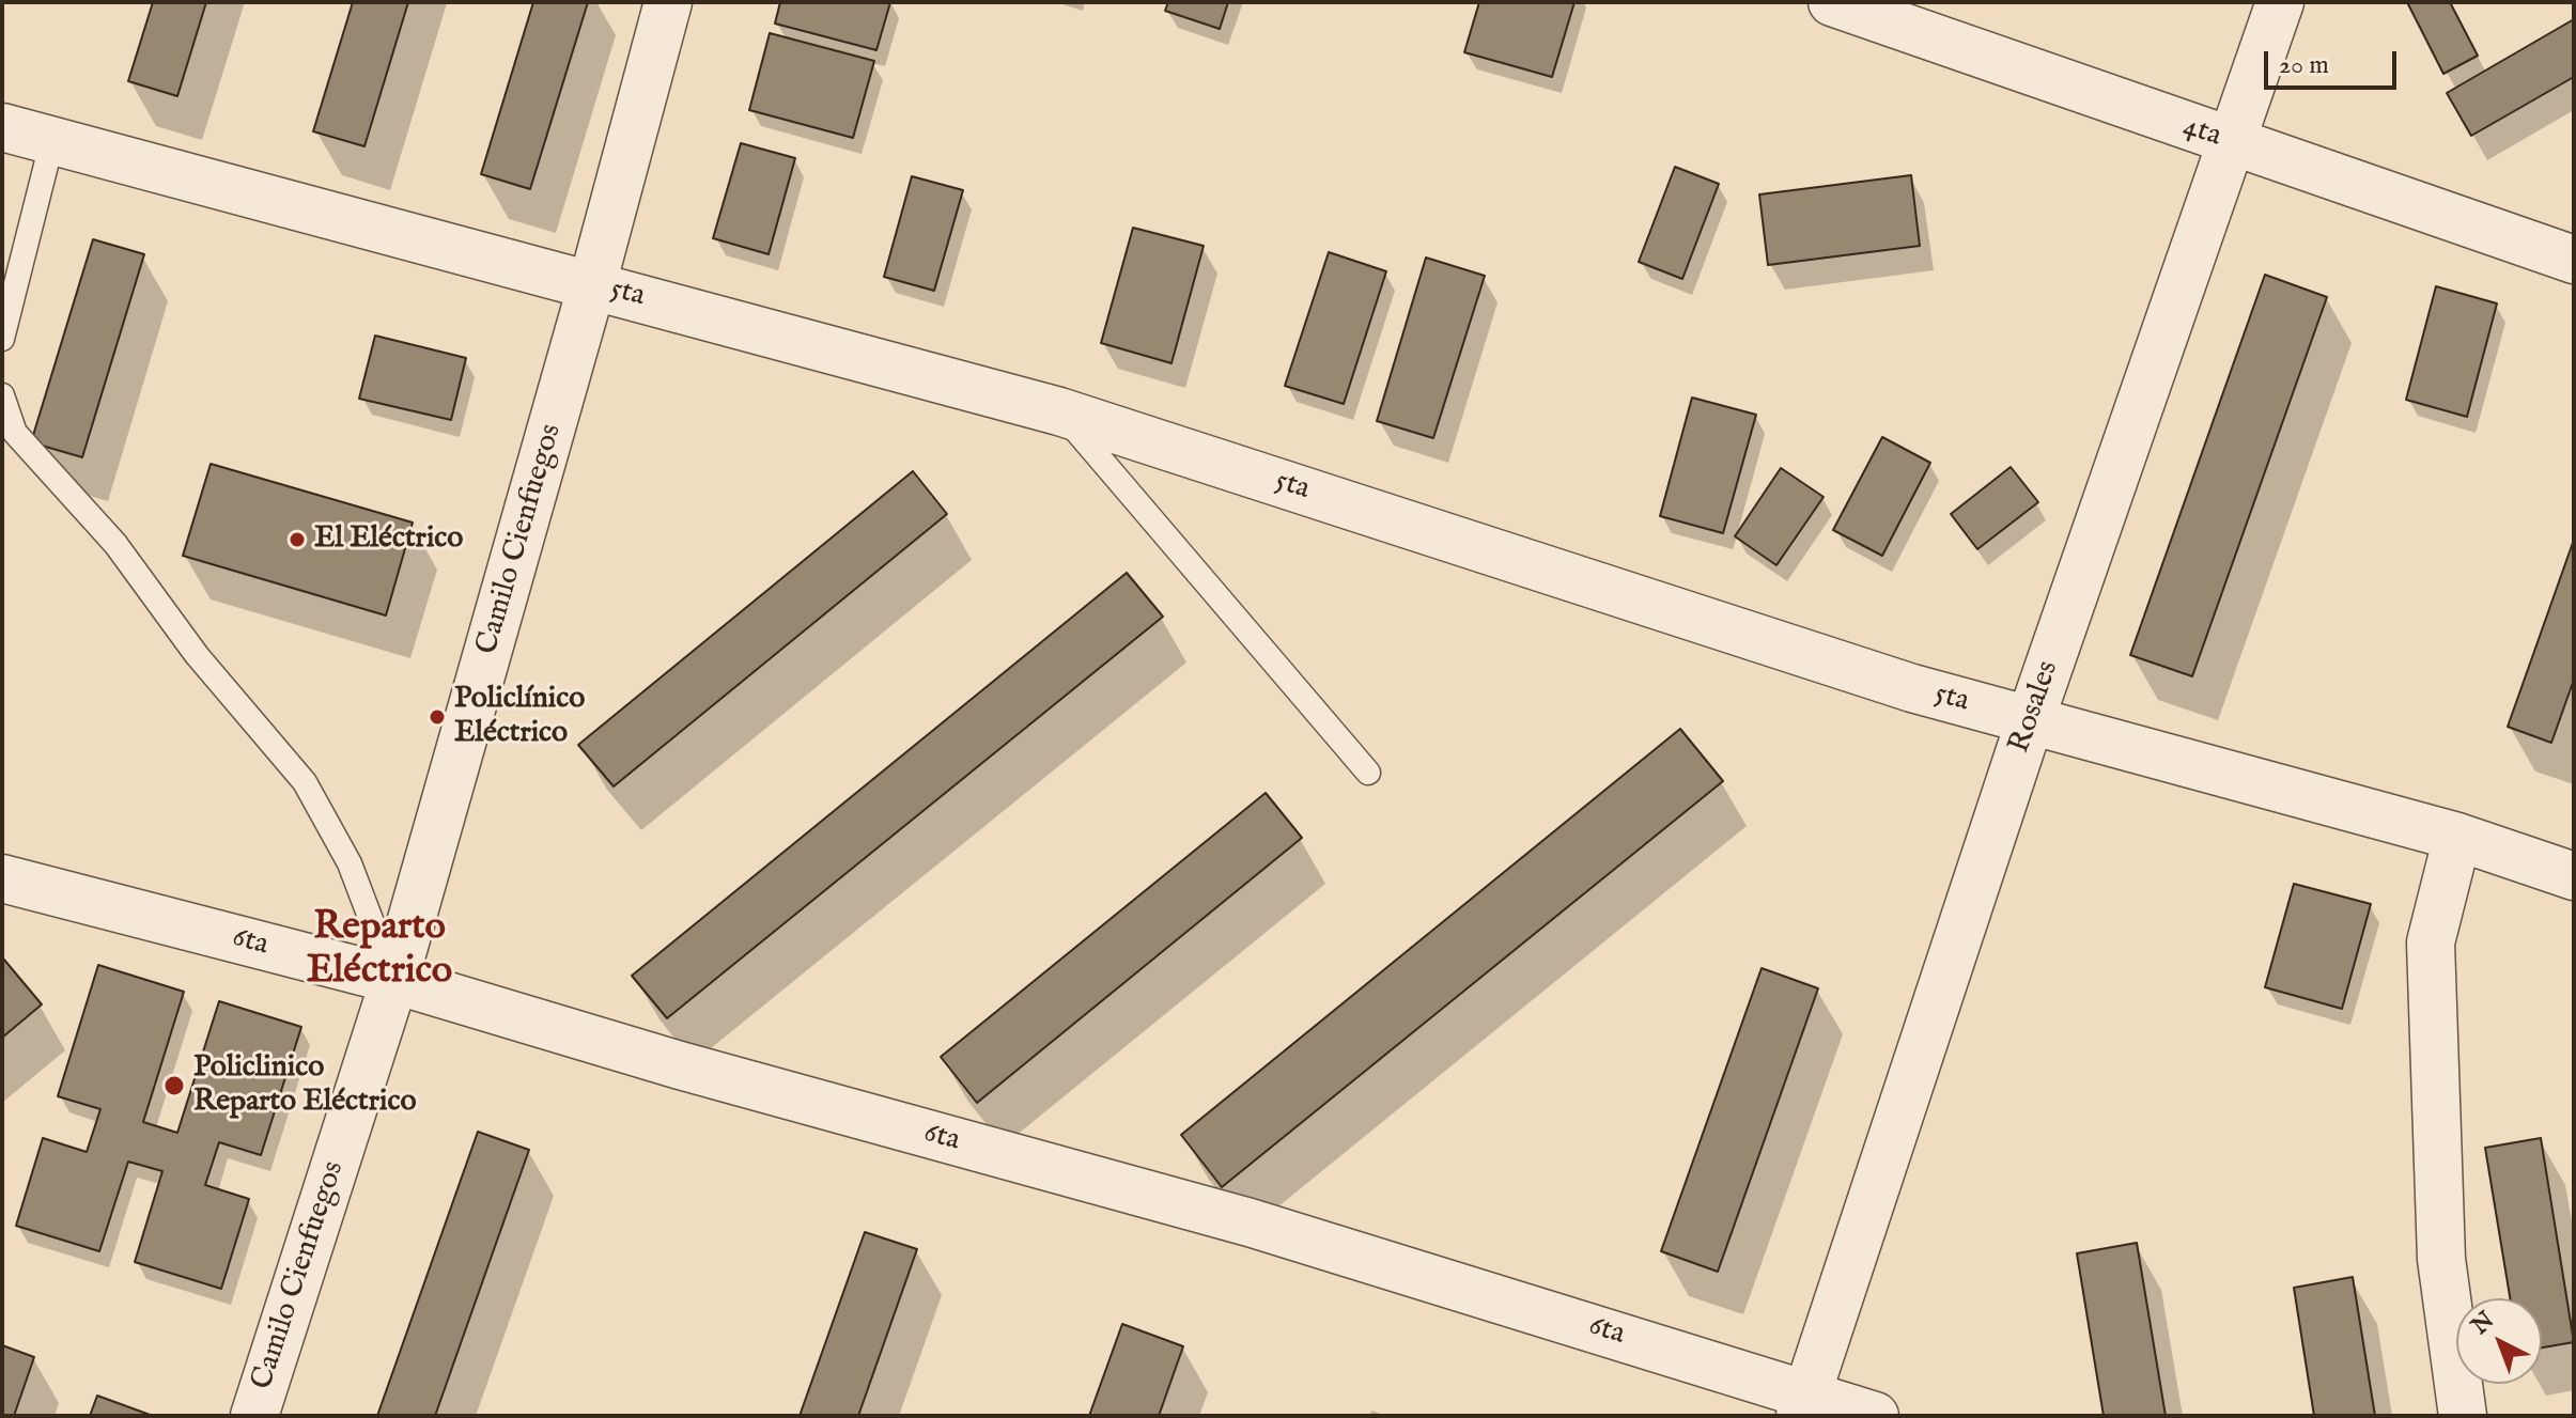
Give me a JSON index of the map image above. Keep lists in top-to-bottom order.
{
  "streets": {
    "street": [
      "4ta",
      "5ta",
      "Camilo Cienfuegos",
      "Rosales",
      "6ta"
    ]
  },
  "crossings": [
    ["4ta", "Rosales"],
    ["5ta", "Camilo Cienfuegos"],
    ["5ta", "Rosales"],
    ["Camilo Cienfuegos", "6ta"],
    ["Rosales", "6ta"]
  ],
  "districts": ["Reparto Eléctrico"],
  "places": ["El Eléctrico", "Policlínico Eléctrico", "Policlinico Reparto Eléctrico"],
  "scale_bar": "20 m",
  "north": "top left"
}
